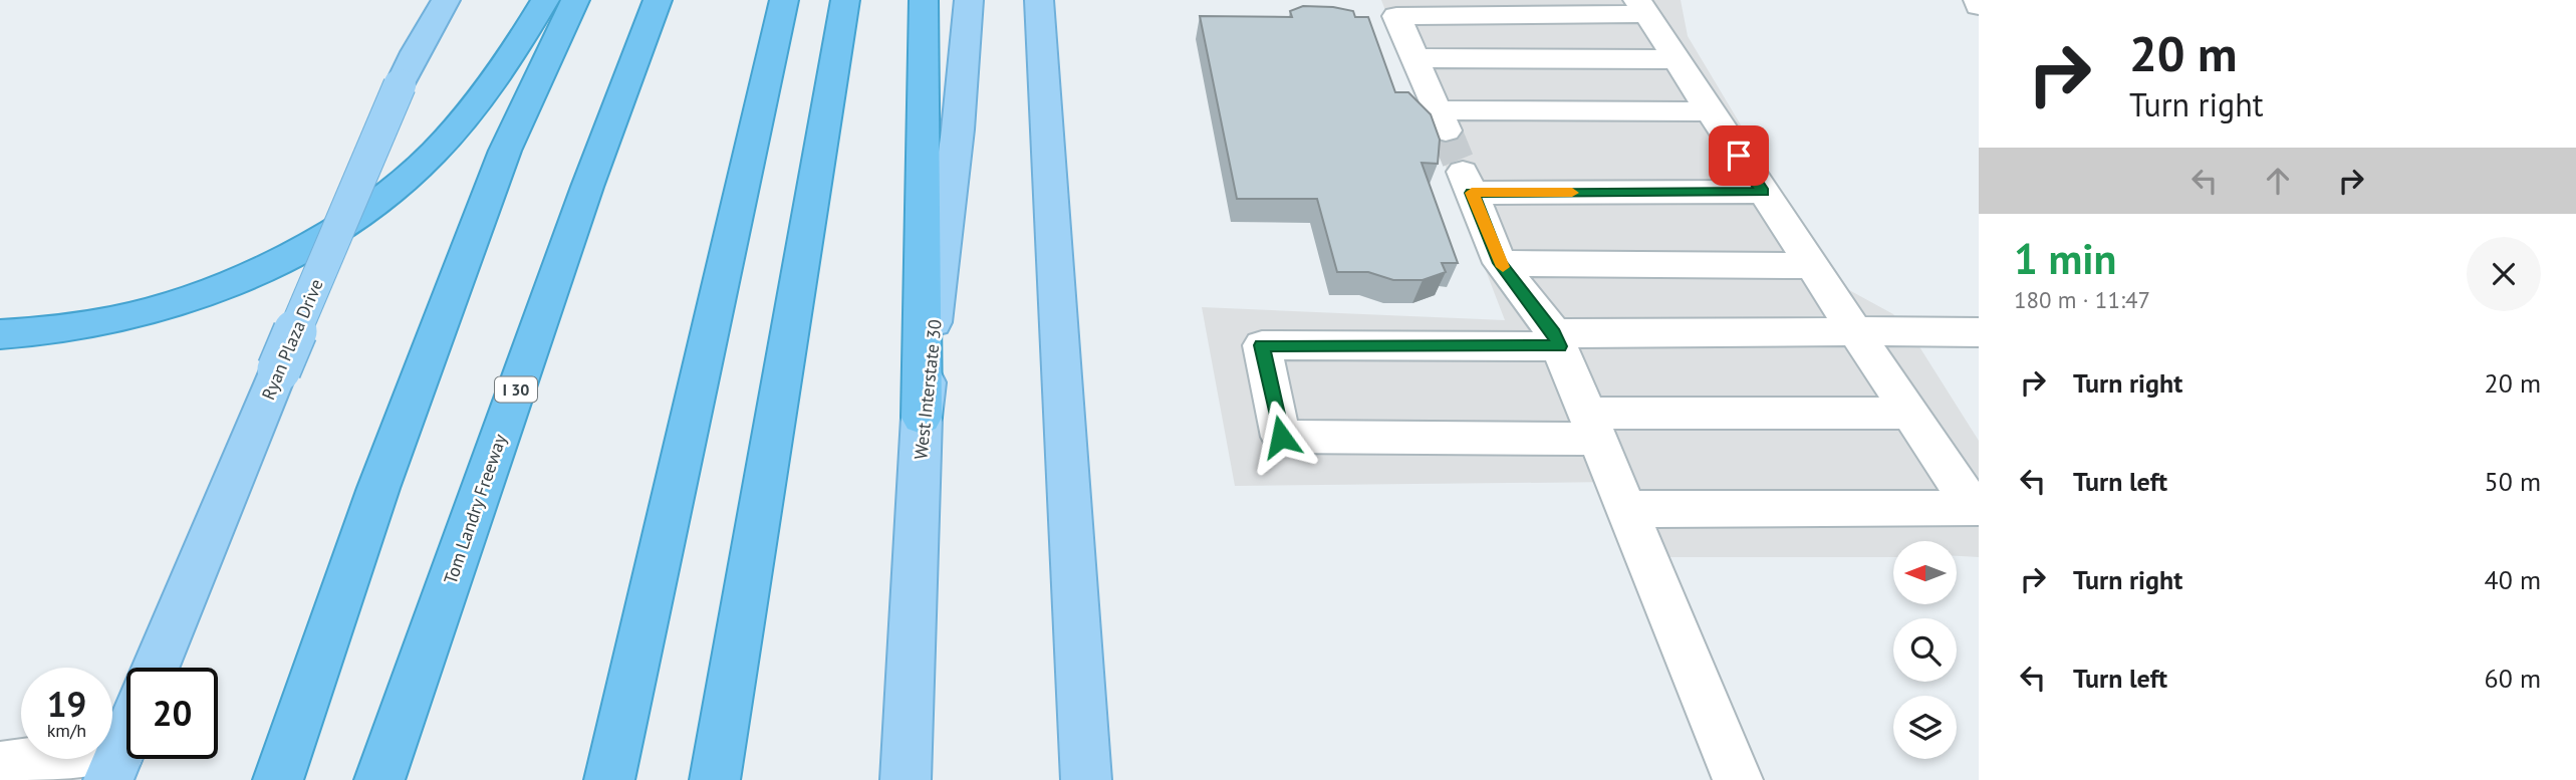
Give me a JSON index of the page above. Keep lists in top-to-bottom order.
{
  "streets": {
    "highway": ["I 30", "Tom Landry Freeway"],
    "main road": ["Ryan Plaza Drive", "West Interstate 30"]
  },
  "north": "left",
  "page": {
    "turn": ["20 m", "Turn right"],
    "heading": ["1 min", "180 m · 11:47"],
    "list": [
      {
        "name": "Turn right",
        "value": "20 m"
      },
      {
        "name": "Turn left",
        "value": "50 m"
      },
      {
        "name": "Turn right",
        "value": "40 m"
      },
      {
        "name": "Turn left",
        "value": "60 m"
      }
    ],
    "speed": "19 km/h",
    "limit": "20"
  }
}
